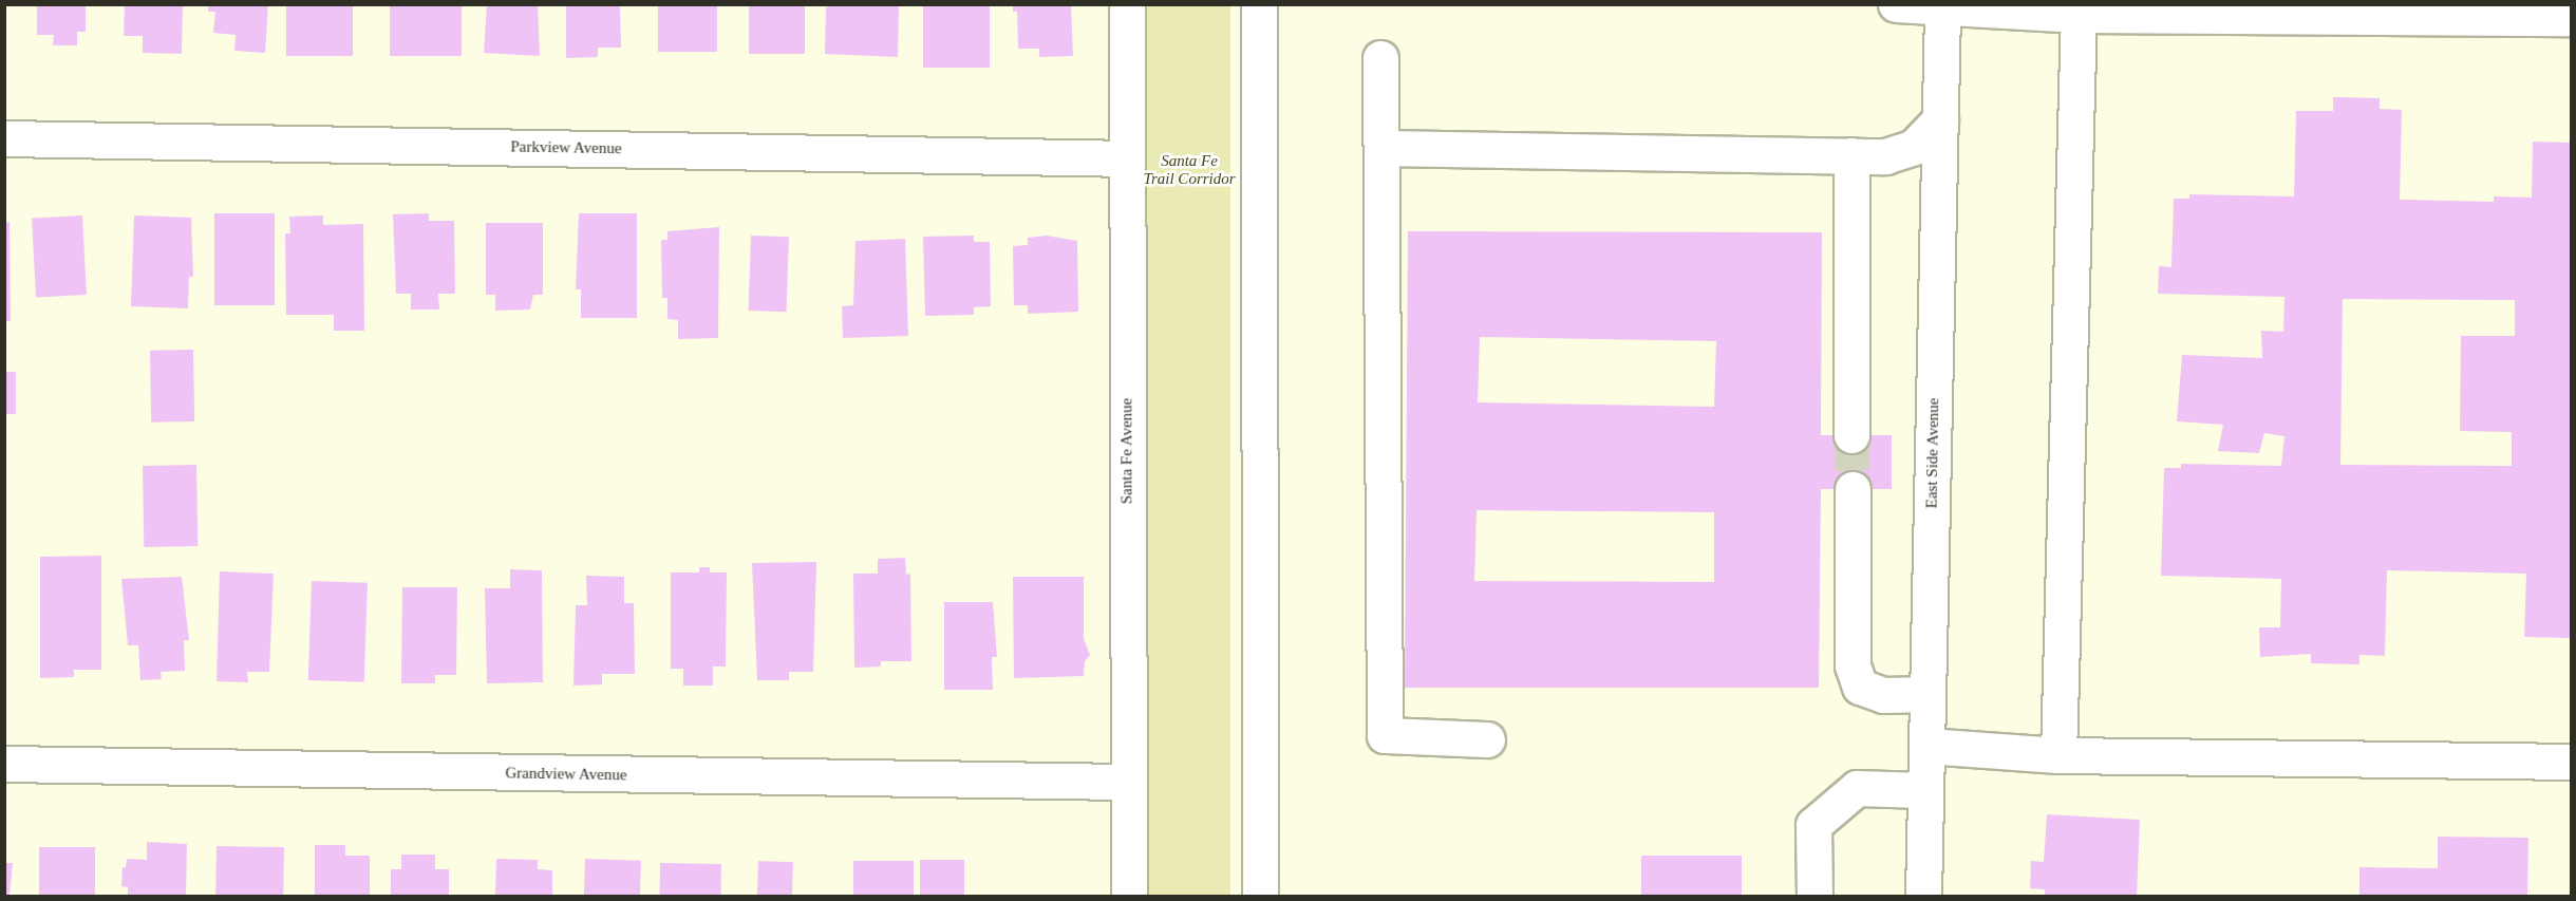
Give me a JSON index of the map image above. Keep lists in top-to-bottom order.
{
  "streets": {
    "street": [
      "Parkview Avenue",
      "Santa Fe Avenue",
      "East Side Avenue",
      "Grandview Avenue"
    ]
  },
  "crossings": [
    ["Parkview Avenue", "Santa Fe Avenue"],
    ["Santa Fe Avenue", "Grandview Avenue"]
  ],
  "parks": ["Santa Fe Trail Corridor"]
}
